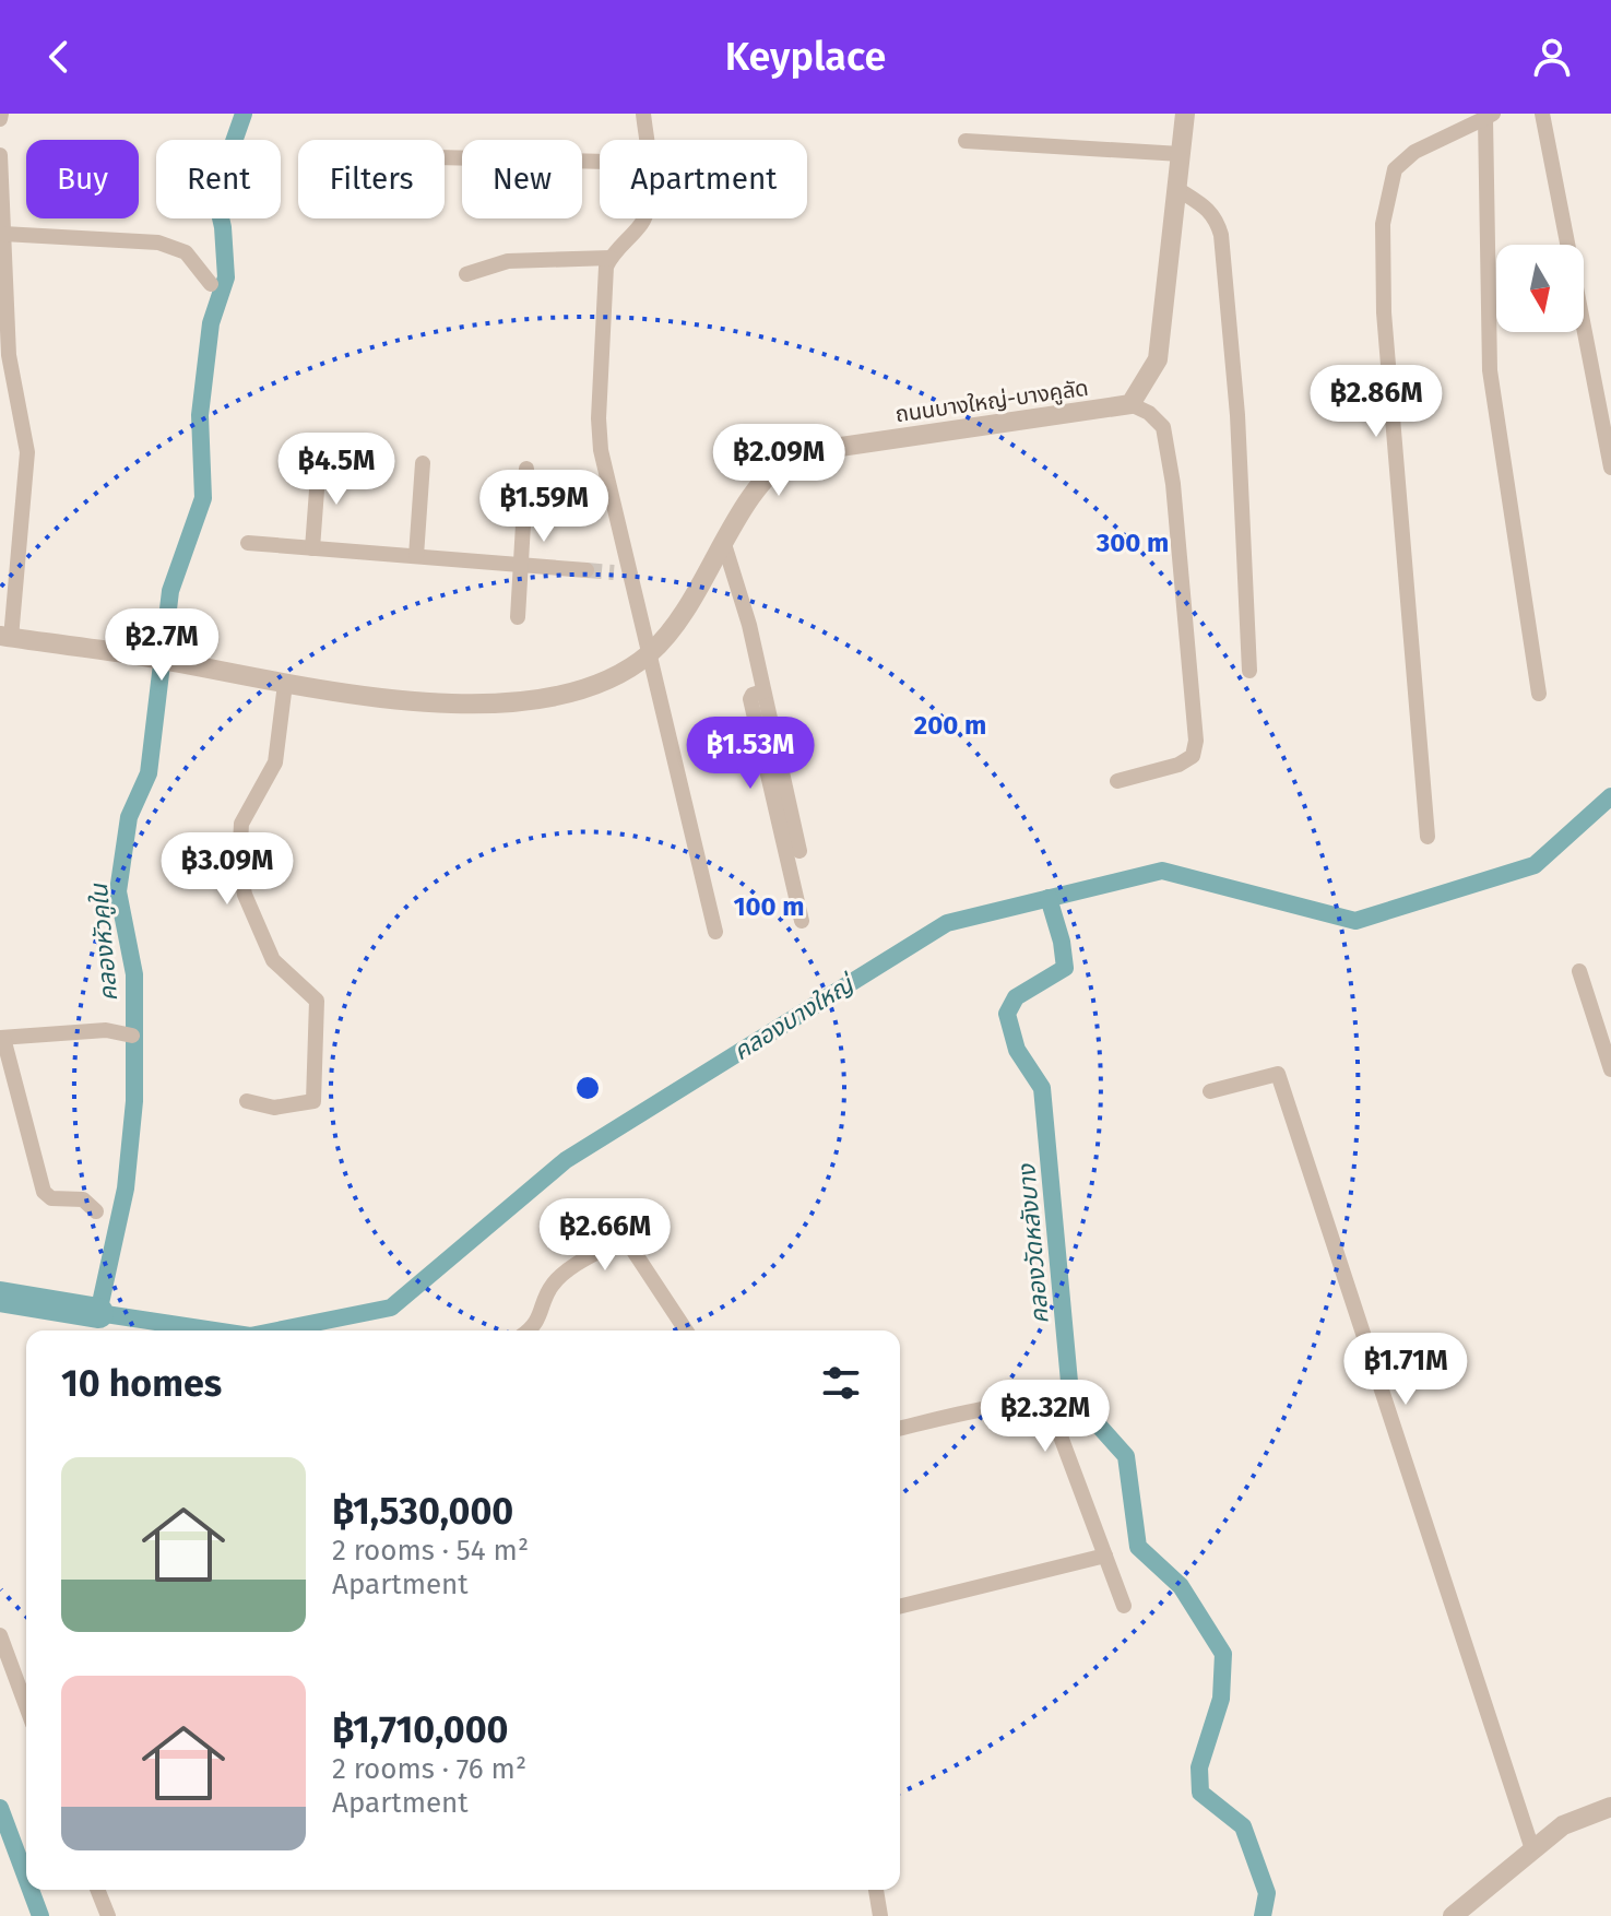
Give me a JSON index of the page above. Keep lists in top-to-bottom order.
{
  "streets": {
    "street": ["ถนนบางใหญ่-บางคูลัด"]
  },
  "water": ["คลองหัวคูใน", "คลองบางใหญ่", "คลองวัดหลังบาง"],
  "north": "bottom",
  "page": {
    "header": "Keyplace",
    "chip": [
      "Buy",
      "Rent",
      "Filters",
      "New",
      "Apartment"
    ],
    "price": [
      "฿2.86M",
      "฿2.09M",
      "฿4.5M",
      "฿1.59M",
      "฿2.7M",
      "฿1.53M",
      "฿3.09M",
      "฿2.66M",
      "฿1.71M",
      "฿2.32M"
    ],
    "heading": "10 homes",
    "list": [
      {
        "name": "฿1,530,000",
        "note": "2 rooms · 54 m² · Apartment"
      },
      {
        "name": "฿1,710,000",
        "note": "2 rooms · 76 m² · Apartment"
      }
    ]
  },
  "rings": ["300 m", "200 m", "100 m"]
}
